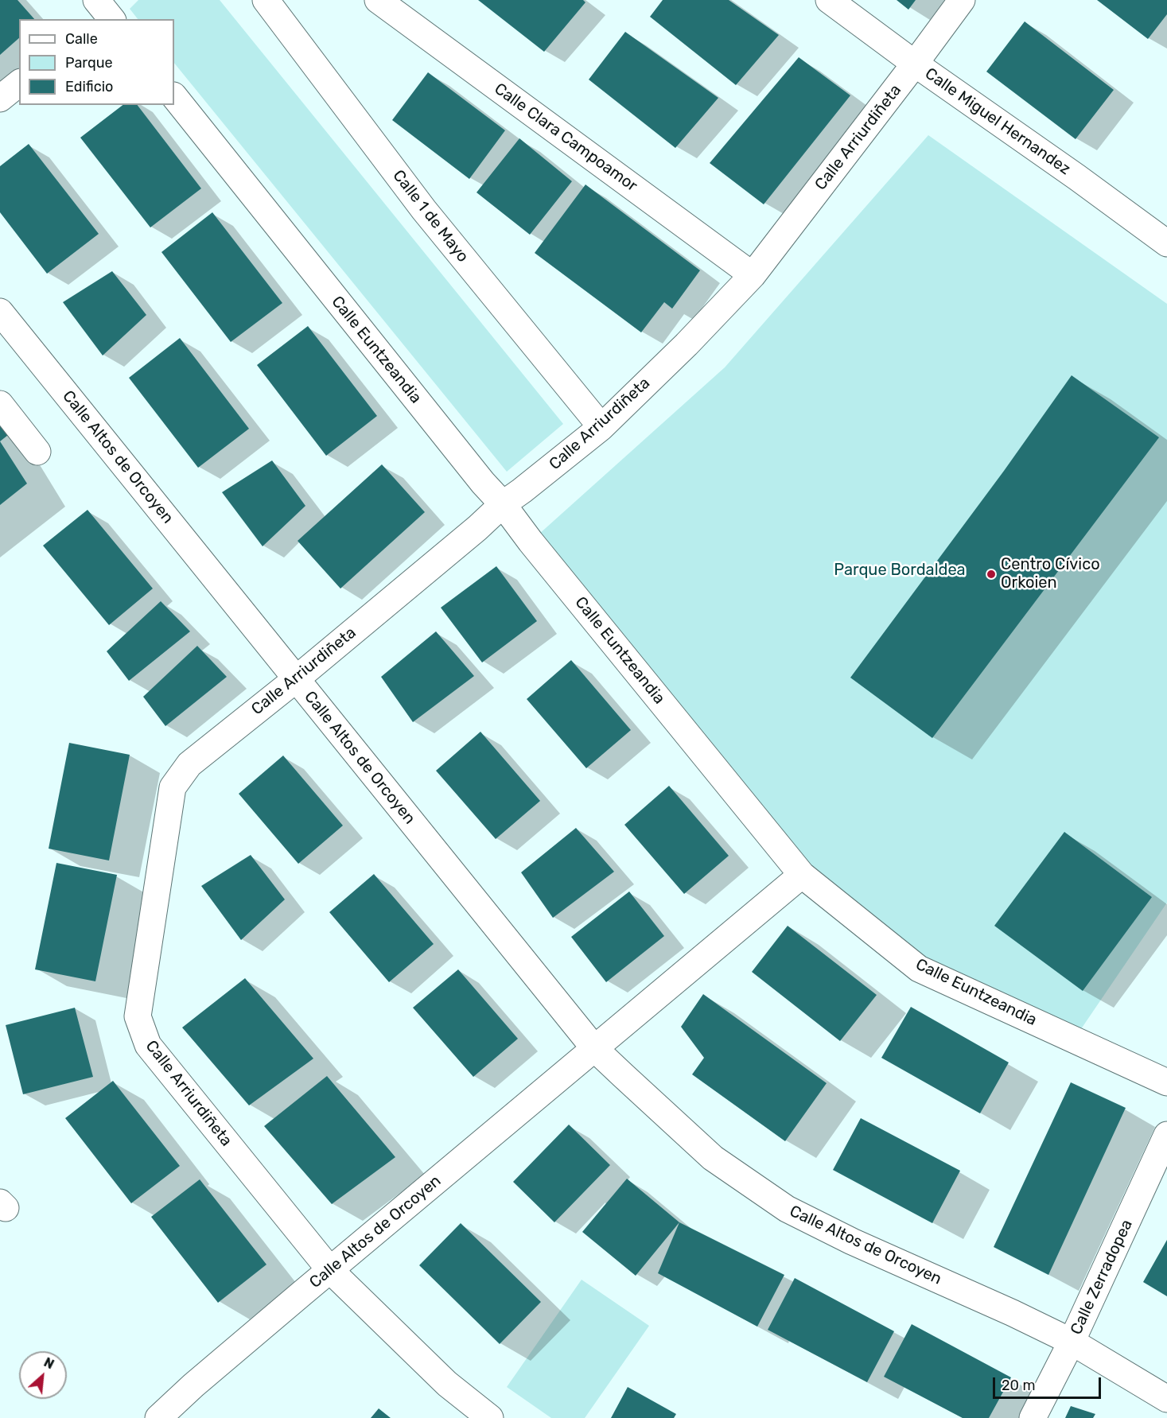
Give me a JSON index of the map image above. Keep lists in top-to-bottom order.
{
  "streets": {
    "street": [
      "Calle Miguel Hernandez",
      "Calle Clara Campoamor",
      "Calle Arriurdiñeta",
      "Calle 1 de Mayo",
      "Calle Euntzeandia",
      "Calle Altos de Orcoyen",
      "Calle Zerradopea"
    ]
  },
  "crossings": [
    ["Calle Miguel Hernandez", "Calle Arriurdiñeta"],
    ["Calle Clara Campoamor", "Calle Arriurdiñeta"],
    ["Calle Arriurdiñeta", "Calle 1 de Mayo"],
    ["Calle Arriurdiñeta", "Calle Euntzeandia"],
    ["Calle Arriurdiñeta", "Calle Altos de Orcoyen"],
    ["Calle Euntzeandia", "Calle Altos de Orcoyen"],
    ["Calle Altos de Orcoyen", "Calle Zerradopea"]
  ],
  "parks": ["Parque Bordaldea"],
  "places": ["Centro Cívico Orkoien"],
  "legend": ["Calle", "Parque", "Edificio"],
  "scale_bar": "20 m",
  "north": "top right"
}
